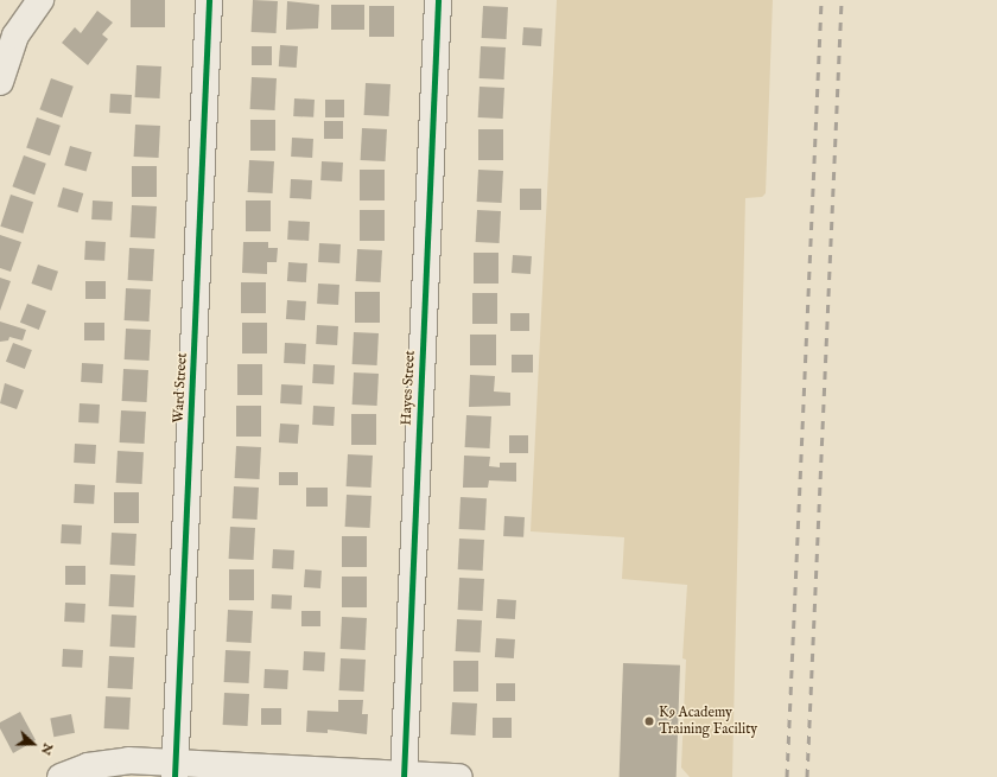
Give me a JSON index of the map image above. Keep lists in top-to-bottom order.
{
  "streets": {
    "street": ["Ward Street", "Hayes Street"]
  },
  "places": ["K9 Academy Training Facility"],
  "north": "right"
}
